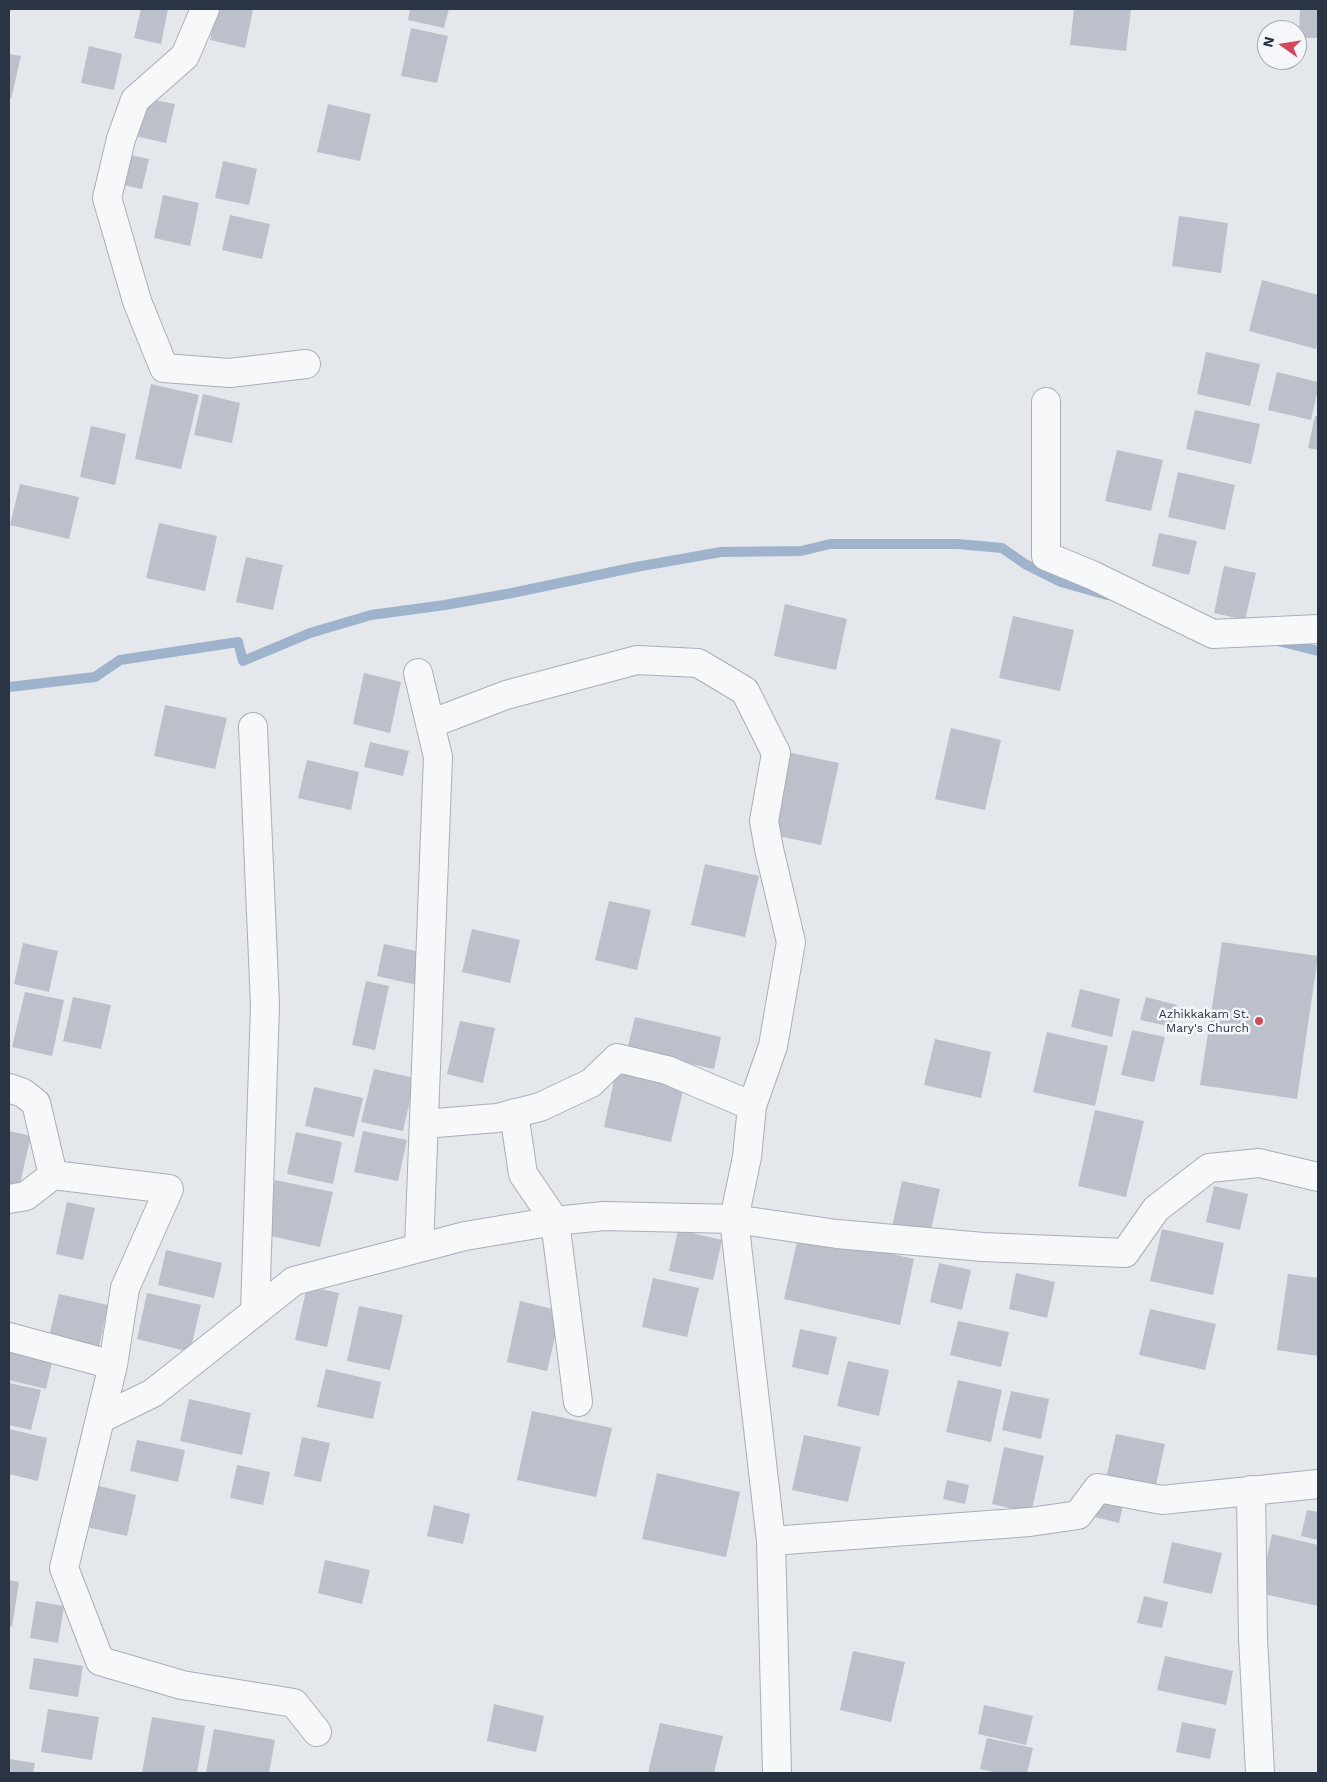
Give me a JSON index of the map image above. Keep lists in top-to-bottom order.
{
  "places": ["Azhikkakam St. Mary's Church"],
  "north": "left"
}
